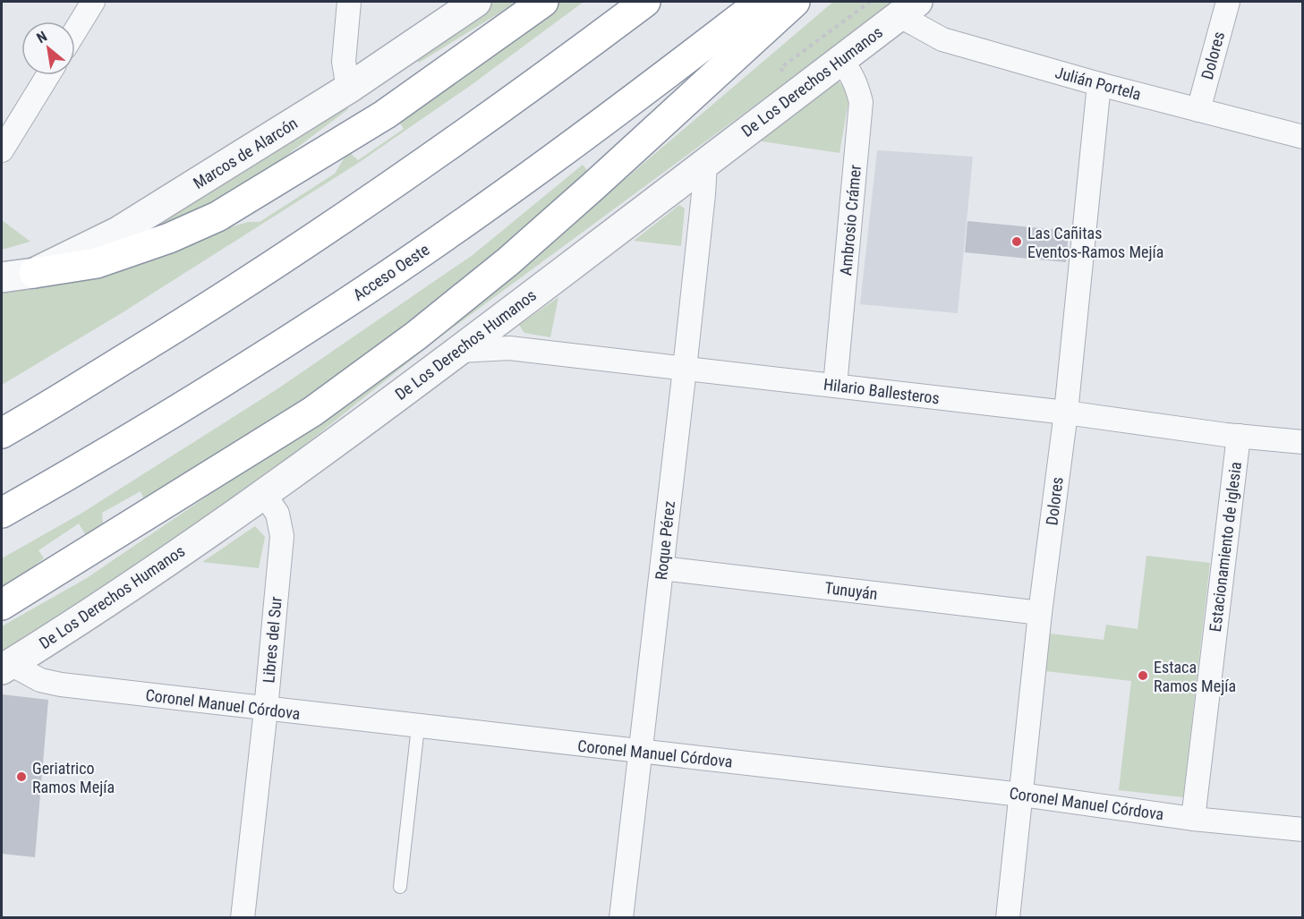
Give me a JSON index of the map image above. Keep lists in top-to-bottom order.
{
  "streets": {
    "highway": ["Acceso Oeste"],
    "street": [
      "Dolores",
      "De Los Derechos Humanos",
      "Julián Portela",
      "Marcos de Alarcón",
      "Ambrosio Crámer",
      "Hilario Ballesteros",
      "Roque Pérez",
      "Estacionamiento de iglesia",
      "Tunuyán",
      "Libres del Sur",
      "Coronel Manuel Córdova"
    ]
  },
  "crossings": [
    ["Dolores", "Julián Portela"],
    ["Dolores", "Hilario Ballesteros"],
    ["Dolores", "Tunuyán"],
    ["Dolores", "Coronel Manuel Córdova"],
    ["De Los Derechos Humanos", "Julián Portela"],
    ["De Los Derechos Humanos", "Ambrosio Crámer"],
    ["De Los Derechos Humanos", "Hilario Ballesteros"],
    ["De Los Derechos Humanos", "Roque Pérez"],
    ["De Los Derechos Humanos", "Libres del Sur"],
    ["De Los Derechos Humanos", "Coronel Manuel Córdova"],
    ["Ambrosio Crámer", "Hilario Ballesteros"],
    ["Hilario Ballesteros", "Roque Pérez"],
    ["Hilario Ballesteros", "Estacionamiento de iglesia"],
    ["Roque Pérez", "Tunuyán"],
    ["Roque Pérez", "Coronel Manuel Córdova"],
    ["Estacionamiento de iglesia", "Coronel Manuel Córdova"],
    ["Libres del Sur", "Coronel Manuel Córdova"]
  ],
  "places": ["Las Cañitas Eventos-Ramos Mejía", "Estaca Ramos Mejía", "Geriatrico Ramos Mejía"],
  "north": "top left"
}
